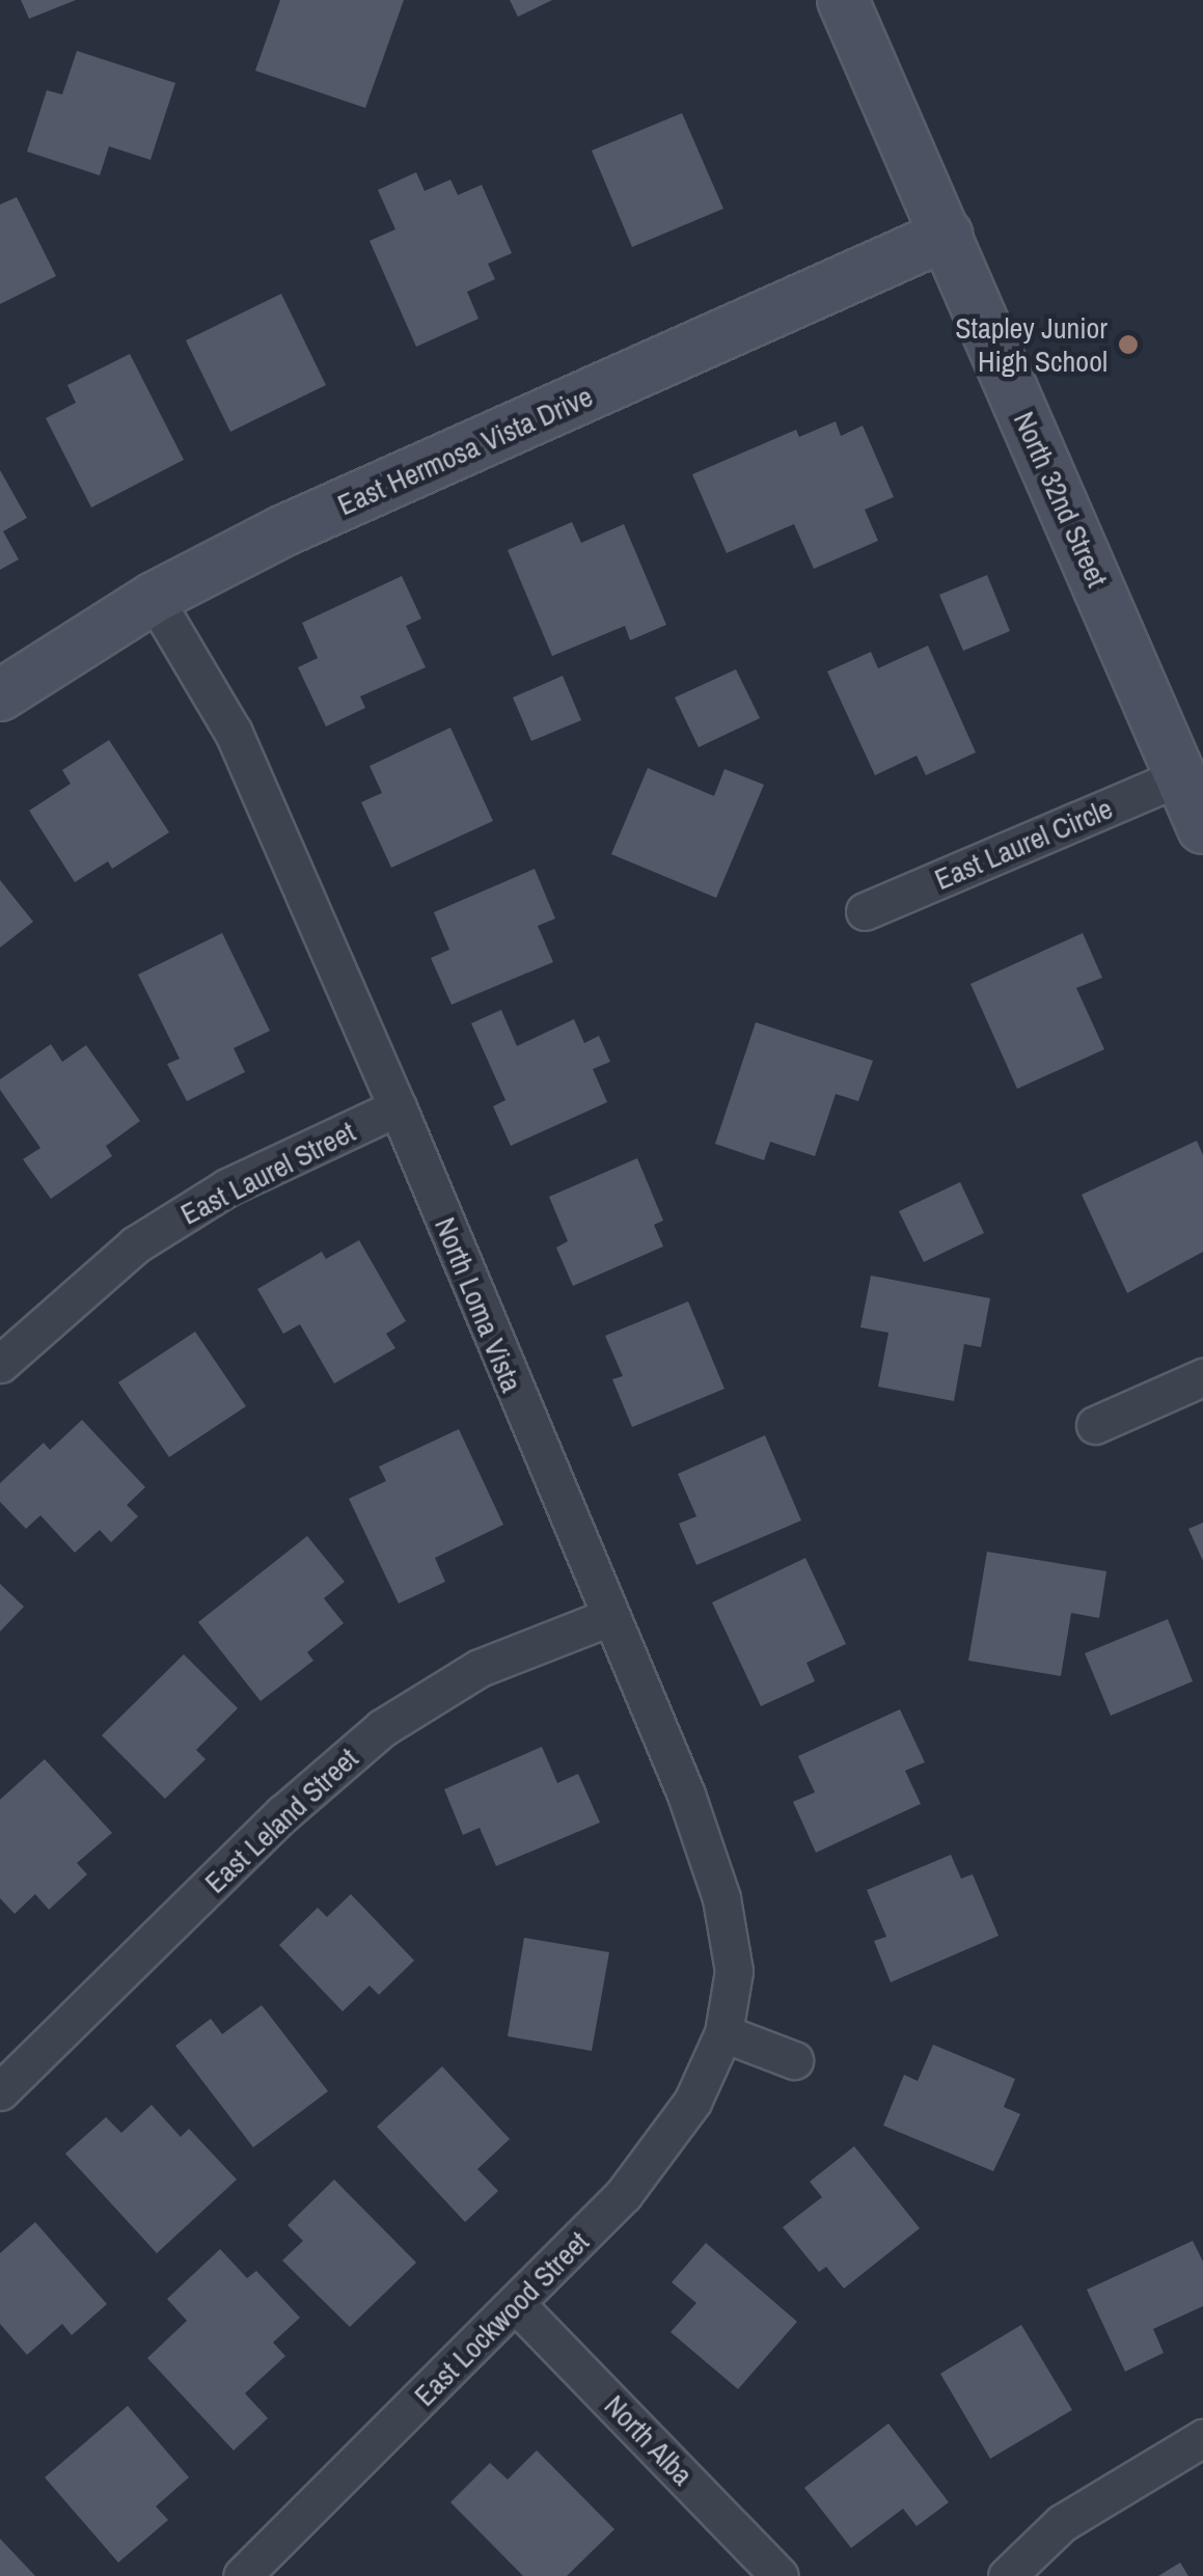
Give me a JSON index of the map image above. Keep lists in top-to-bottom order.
{
  "streets": {
    "street": [
      "East Hermosa Vista Drive",
      "North 32nd Street",
      "East Laurel Circle",
      "East Laurel Street",
      "North Loma Vista",
      "East Leland Street",
      "East Lockwood Street",
      "North Alba"
    ]
  },
  "crossings": [
    ["East Hermosa Vista Drive", "North 32nd Street"],
    ["East Hermosa Vista Drive", "North Loma Vista"],
    ["North 32nd Street", "East Laurel Circle"],
    ["East Laurel Street", "North Loma Vista"],
    ["North Loma Vista", "East Leland Street"],
    ["North Loma Vista", "East Lockwood Street"],
    ["East Lockwood Street", "North Alba"]
  ],
  "places": ["Stapley Junior High School"]
}
